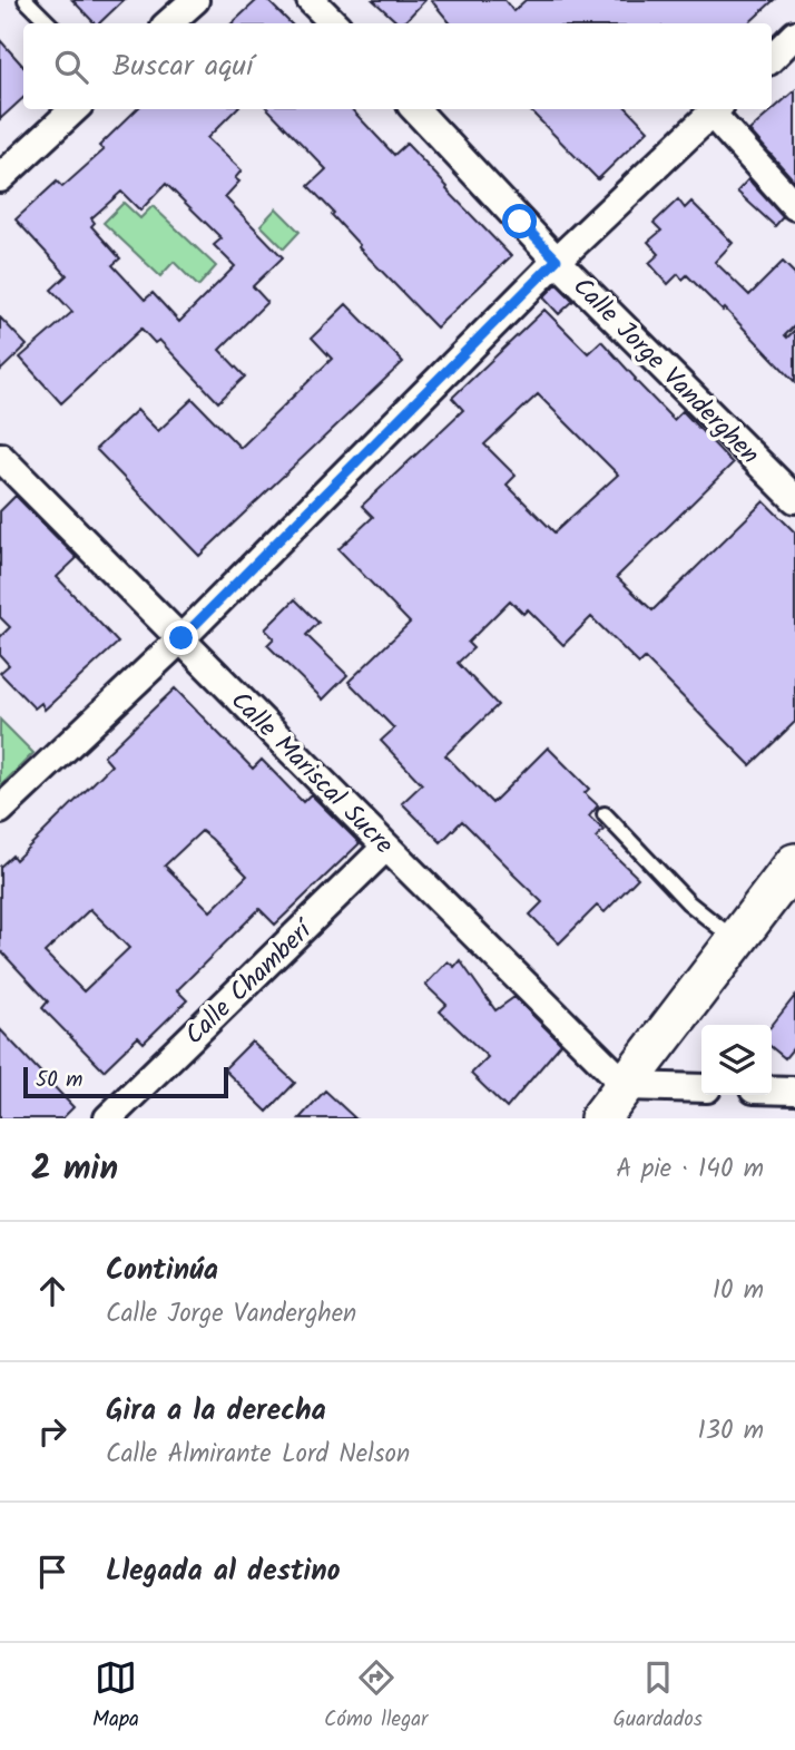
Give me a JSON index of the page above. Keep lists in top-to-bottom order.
{
  "streets": {
    "street": ["Calle Jorge Vanderghen", "Calle Mariscal Sucre", "Calle Chamberí"]
  },
  "crossings": [
    ["Calle Mariscal Sucre", "Calle Chamberí"]
  ],
  "scale_bar": "50 m",
  "page": {
    "search": "Buscar aquí",
    "scale": "50 m",
    "heading": ["2 min", "A pie · 140 m"],
    "list": [
      ["Continúa", "Calle Jorge Vanderghen", "10 m"],
      ["Gira a la derecha", "Calle Almirante Lord Nelson", "130 m"],
      "Llegada al destino"
    ],
    "nav": ["Mapa", "Cómo llegar", "Guardados"]
  }
}
